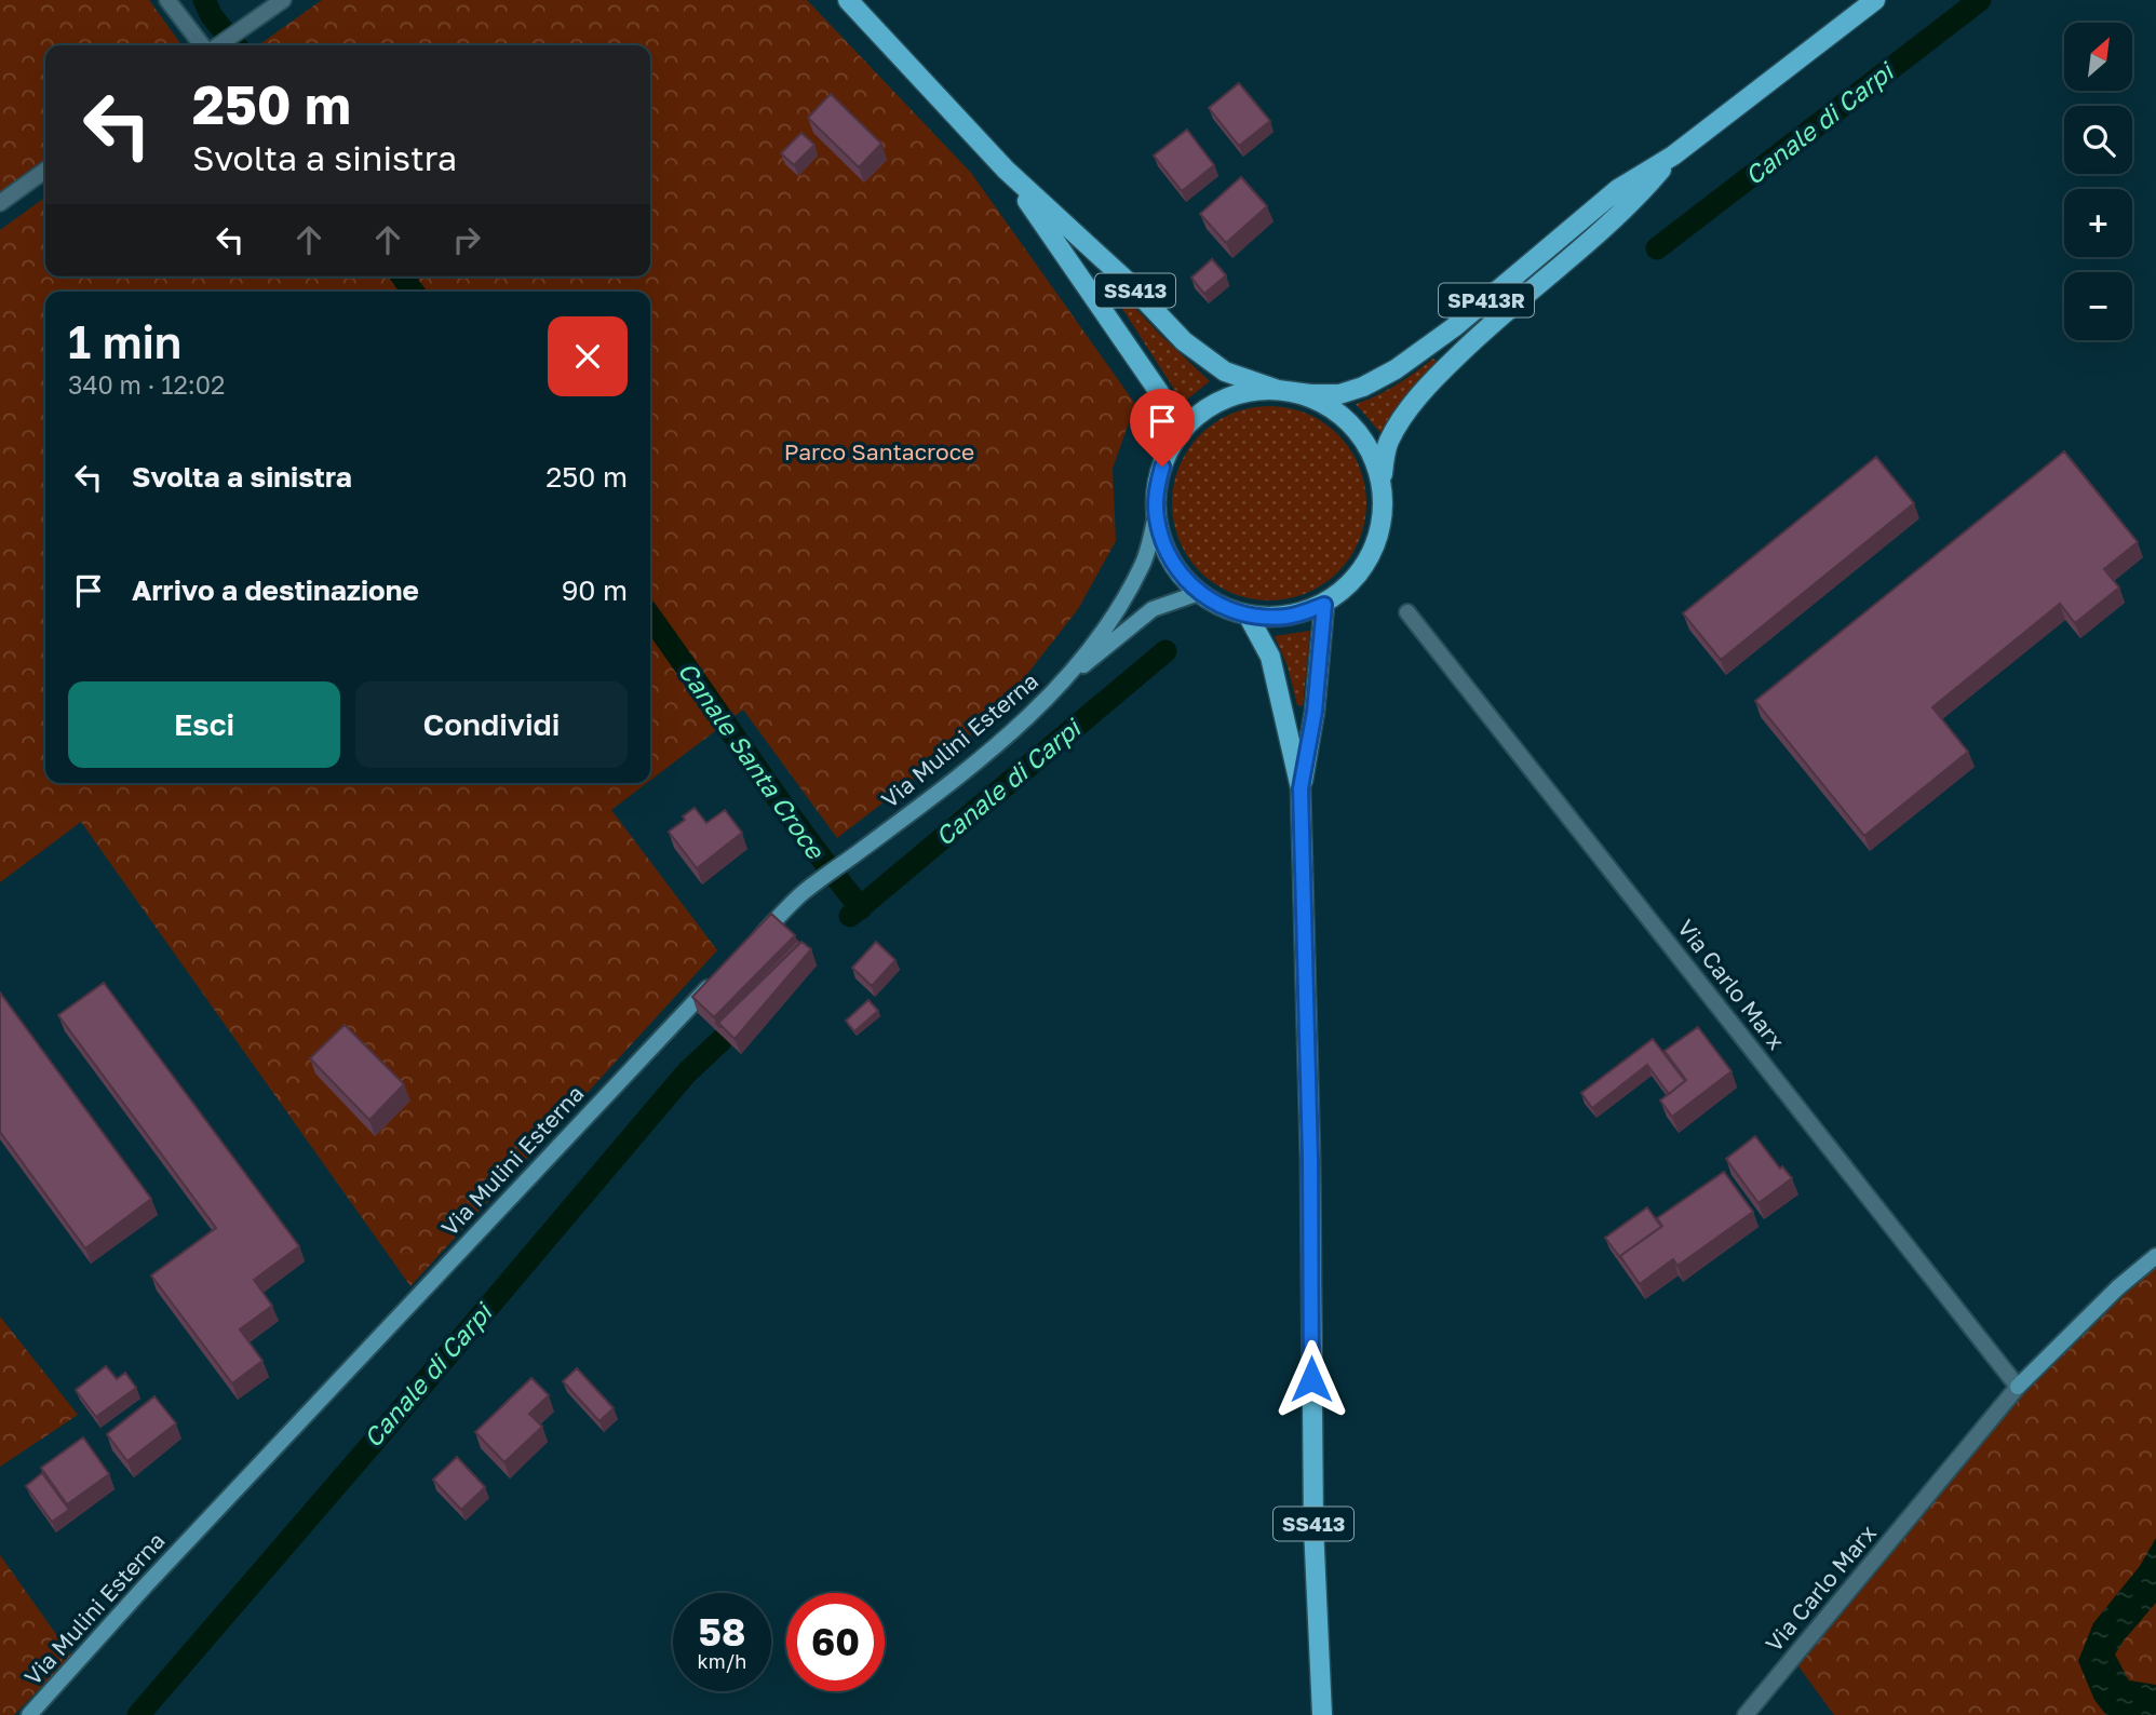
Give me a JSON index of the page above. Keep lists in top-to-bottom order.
{
  "streets": {
    "main road": [
      "SS413",
      "SP413R",
      "Via Mulini Esterna",
      "Via Carlo Marx"
    ]
  },
  "crossings": [
    ["SS413", "SP413R"],
    ["SS413", "Via Mulini Esterna"],
    ["SP413R", "Via Mulini Esterna"]
  ],
  "water": ["Canale di Carpi", "Canale Santa Croce"],
  "parks": ["Parco Santacroce"],
  "north": "top right",
  "page": {
    "map_buttons": ["+", "−"],
    "turn": ["250 m", "Svolta a sinistra"],
    "heading": ["1 min", "340 m · 12:02"],
    "list": [
      {
        "name": "Svolta a sinistra",
        "value": "250 m"
      },
      {
        "name": "Arrivo a destinazione",
        "value": "90 m"
      }
    ],
    "buttons": ["Esci", "Condividi"],
    "speed": "58 km/h",
    "limit": "60"
  }
}
